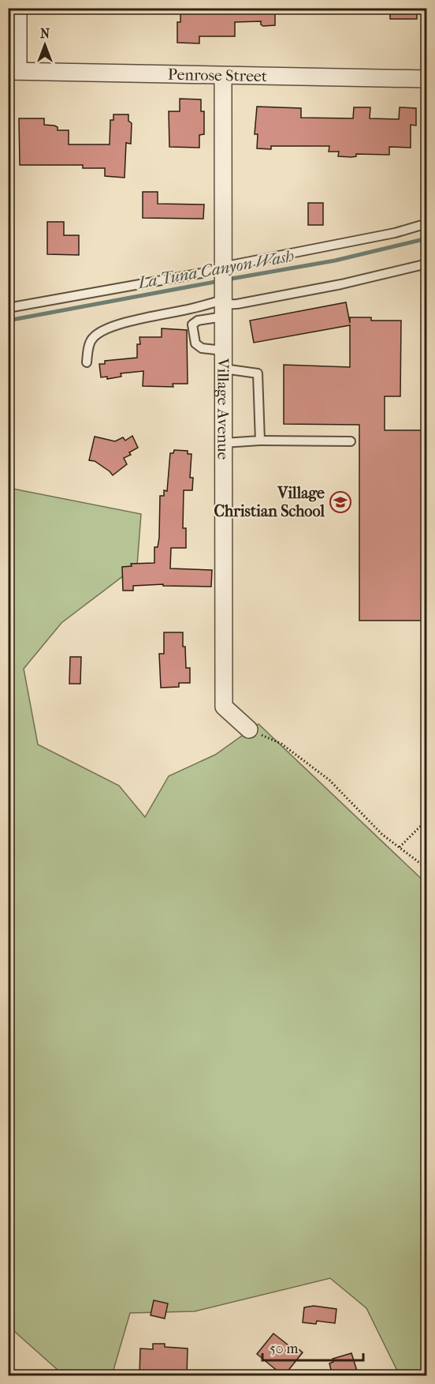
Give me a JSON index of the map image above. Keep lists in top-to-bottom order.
{
  "streets": {
    "street": ["Penrose Street", "Village Avenue"]
  },
  "crossings": [
    ["Penrose Street", "Village Avenue"]
  ],
  "water": ["La Tuna Canyon Wash"],
  "places": {
    "school or university": ["Village Christian School"]
  },
  "scale_bar": "50 m",
  "north": "top"
}
